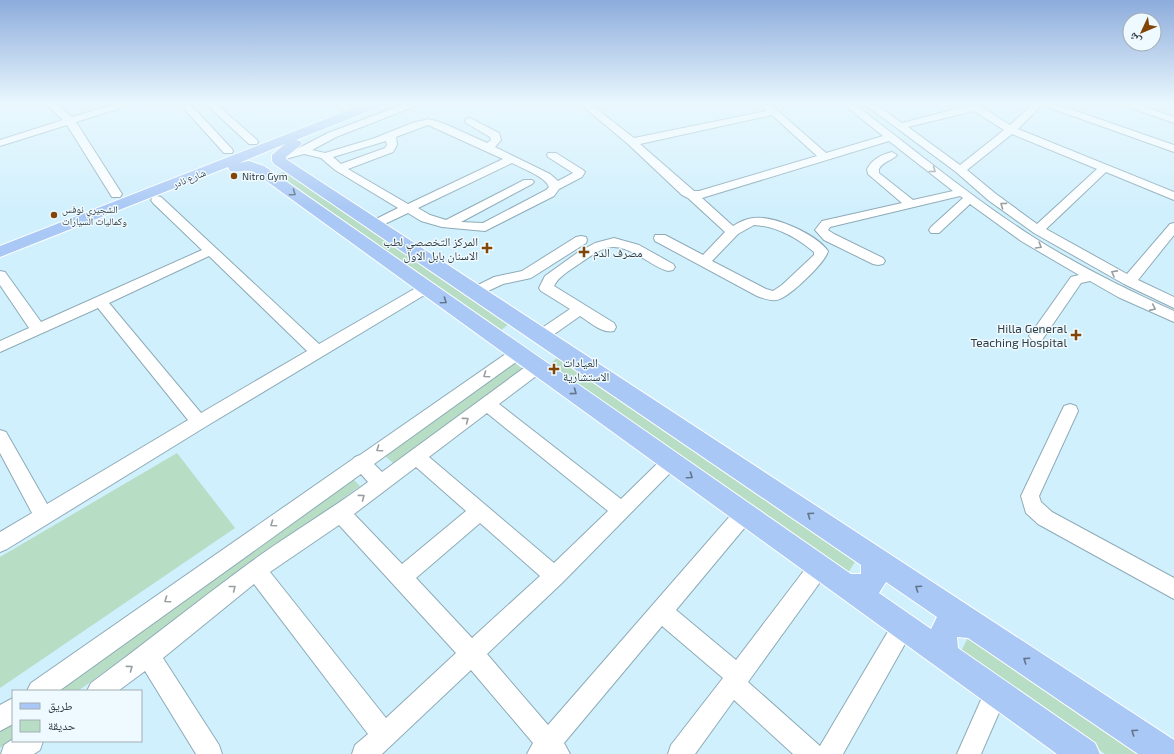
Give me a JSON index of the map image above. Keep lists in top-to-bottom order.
{
  "streets": {
    "main road": ["شارع نادر"]
  },
  "places": {
    "other": ["Nitro Gym", "الشجيري نوفس وكماليات السيارات"],
    "health": [
      "المركز التخصصي لطب الاسنان بابل الاول",
      "مصرف الدم",
      "Hilla General Teaching Hospital",
      "العيادات الاستشارية"
    ]
  },
  "legend": ["طريق", "حديقة"],
  "north": "bottom left"
}
